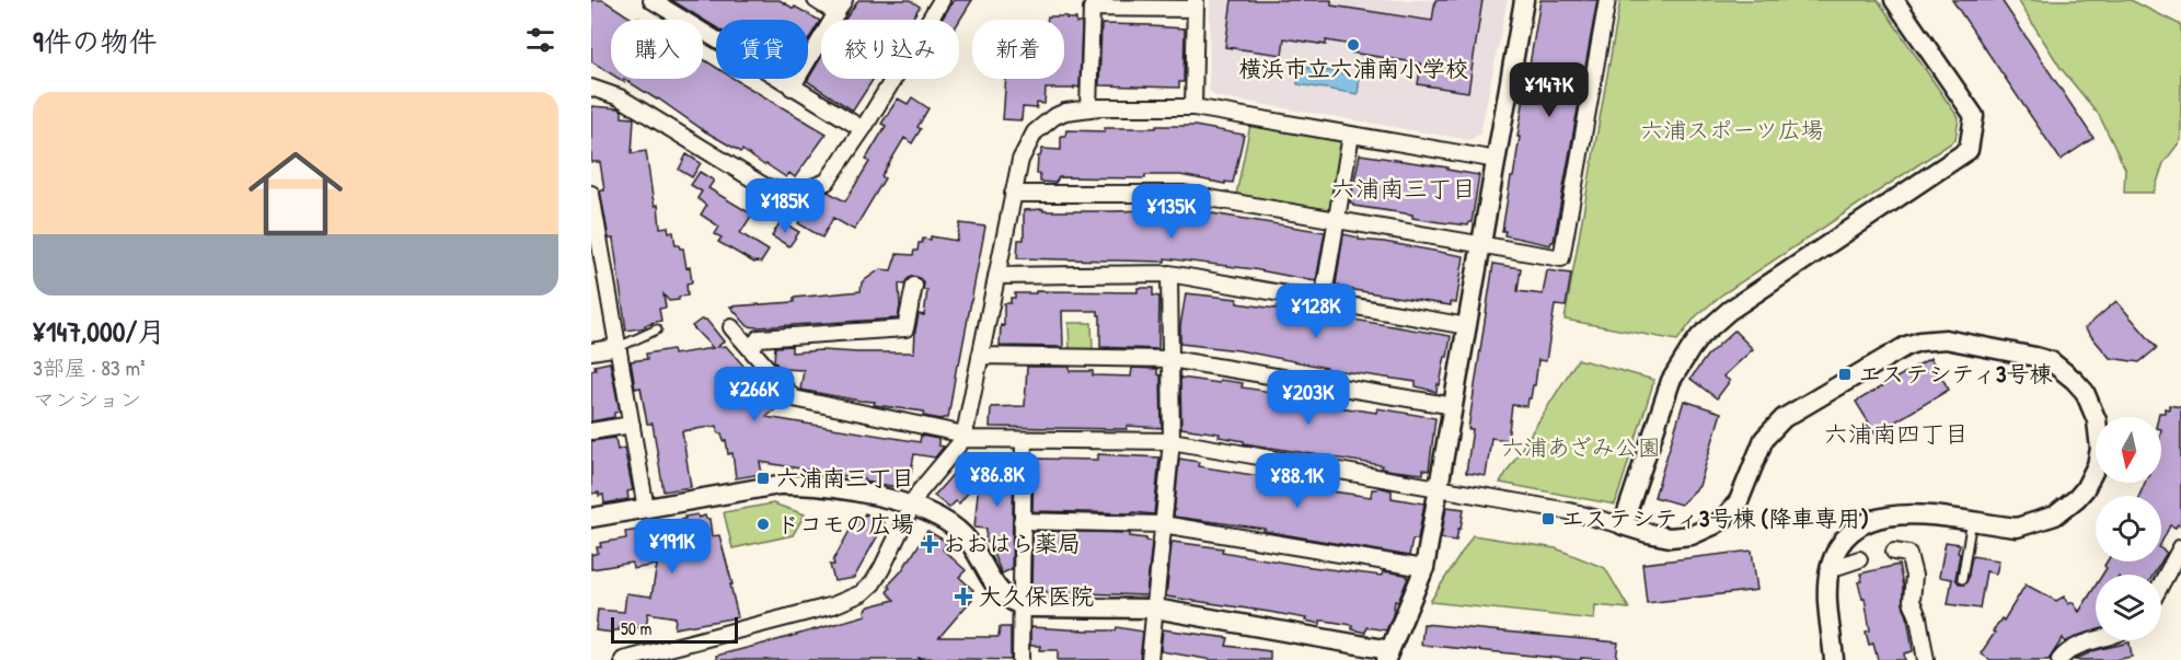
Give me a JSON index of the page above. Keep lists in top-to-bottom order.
{
  "districts": ["六浦南三丁目", "六浦南四丁目"],
  "parks": ["六浦スポーツ広場", "六浦あざみ公園"],
  "places": {
    "other": ["横浜市立六浦南小学校", "ドコモの広場"],
    "transit": ["エステシティ3号棟", "六浦南三丁目", "エステシティ3号棟 (降車専用)"],
    "health": ["おおはら薬局", "大久保医院"]
  },
  "scale_bar": "50 m",
  "north": "bottom",
  "page": {
    "heading": "9件の物件",
    "chip": [
      "購入",
      "賃貸",
      "絞り込み",
      "新着"
    ],
    "price": [
      "¥147K",
      "¥185K",
      "¥135K",
      "¥128K",
      "¥266K",
      "¥203K",
      "¥86.8K",
      "¥88.1K",
      "¥191K"
    ],
    "list": [
      {
        "name": "¥147,000/月",
        "note": "3部屋 · 83 m² · マンション"
      }
    ],
    "scale": "50 m"
  }
}
